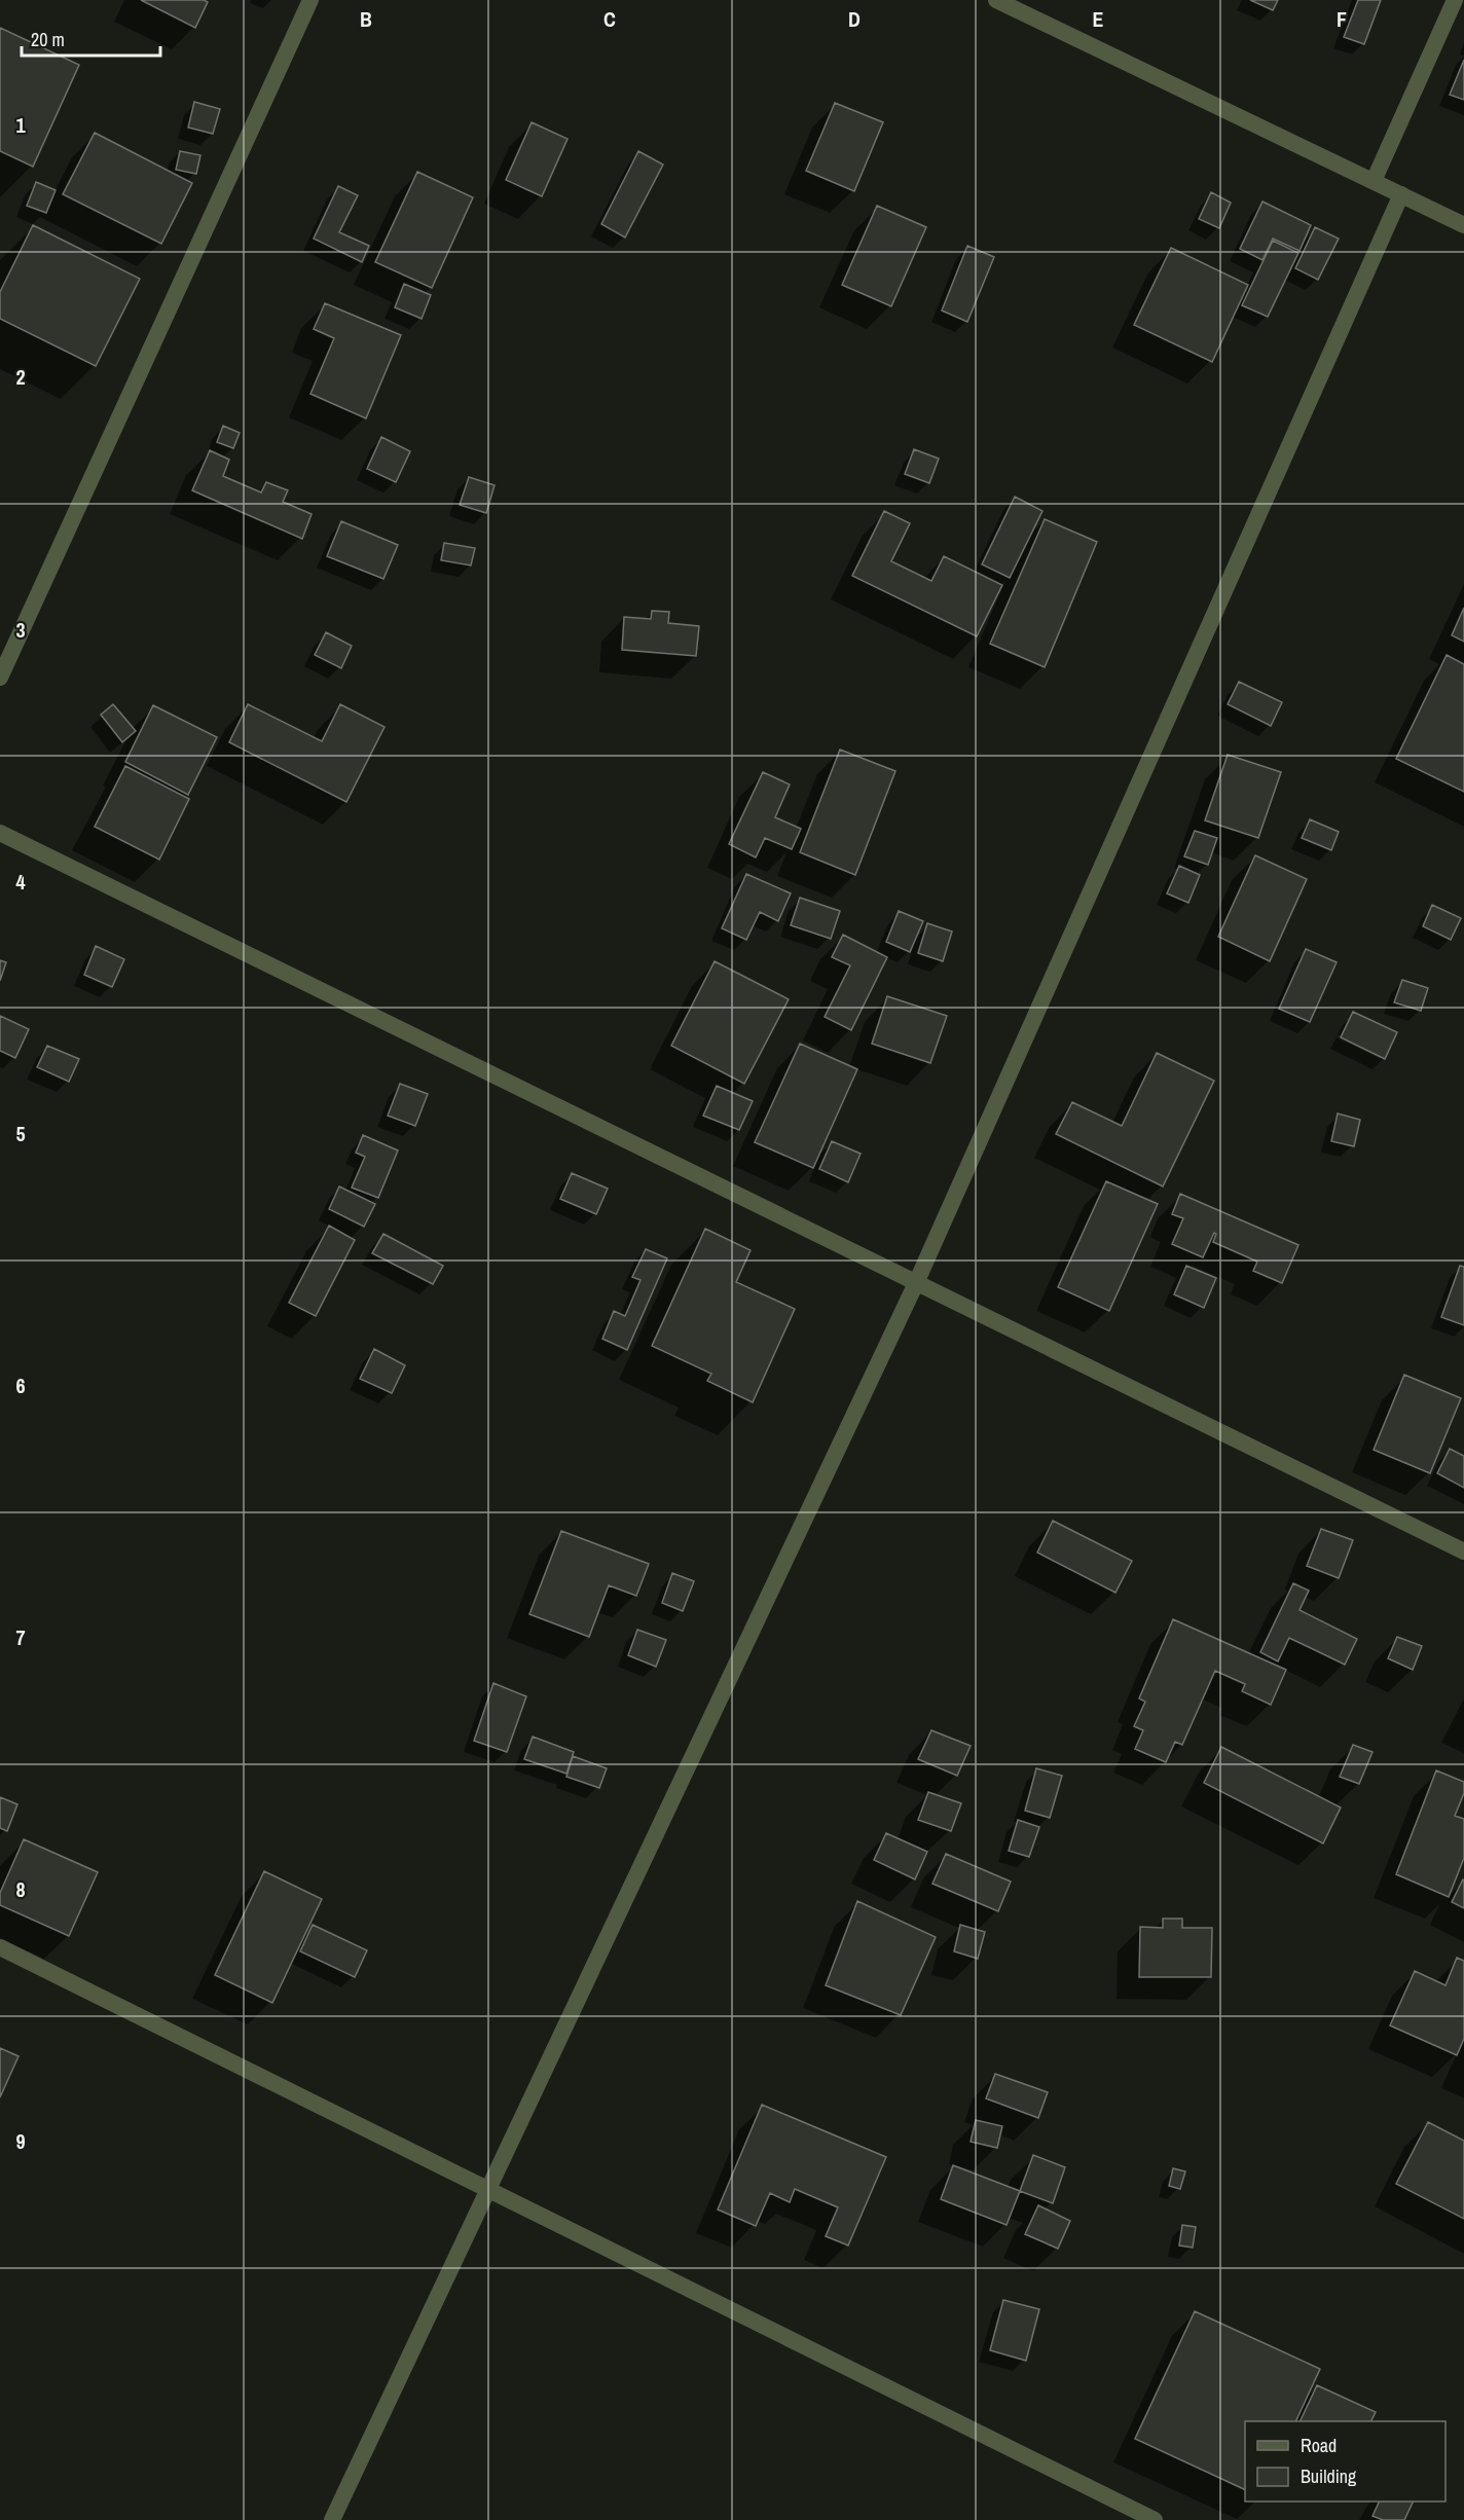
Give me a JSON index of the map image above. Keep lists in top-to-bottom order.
{
  "legend": ["Road", "Building"],
  "scale_bar": "20 m",
  "grid": {
    "columns": [
      "B",
      "C",
      "D",
      "E",
      "F"
    ],
    "rows": [
      "1",
      "2",
      "3",
      "4",
      "5",
      "6",
      "7",
      "8",
      "9"
    ]
  }
}
